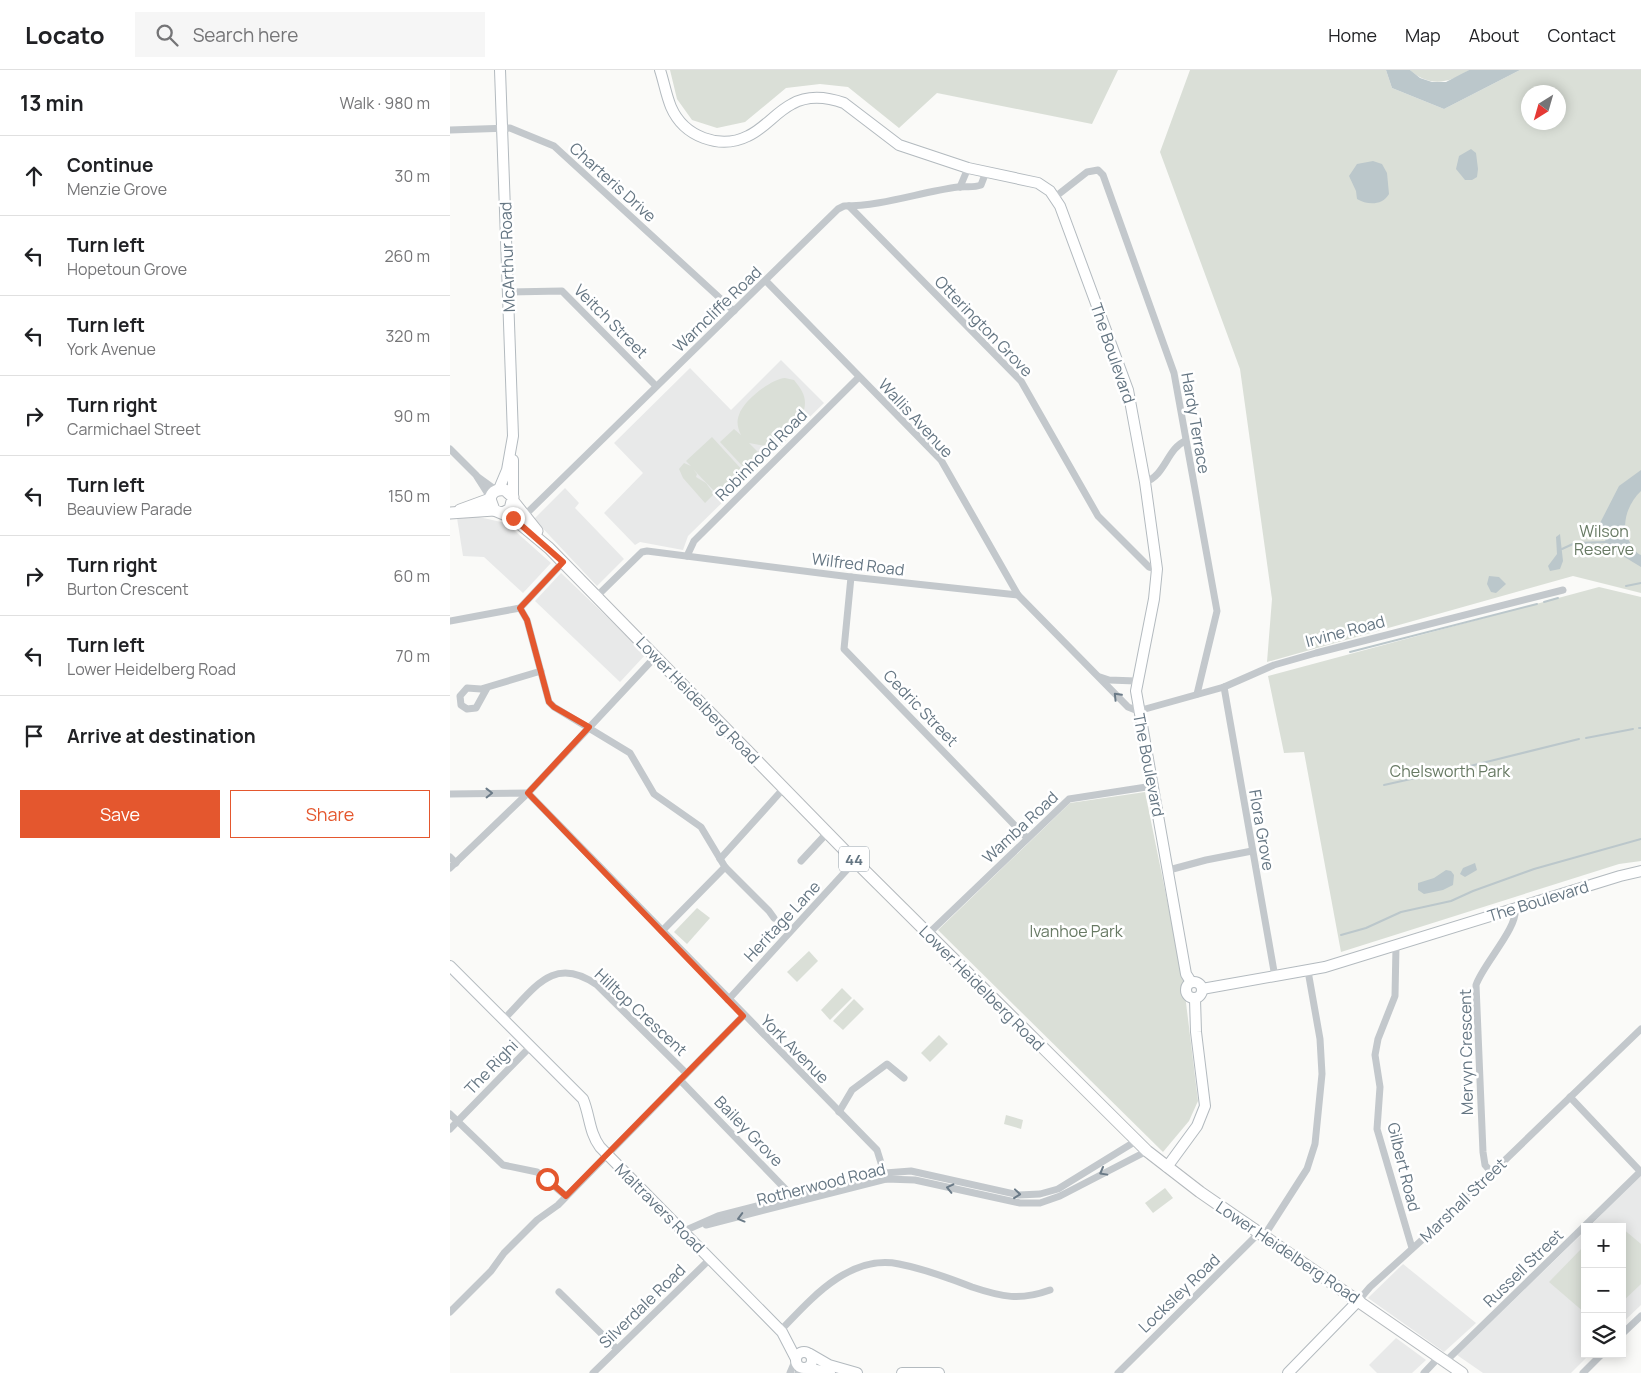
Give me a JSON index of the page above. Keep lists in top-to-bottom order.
{
  "streets": {
    "main road": ["Lower Heidelberg Road", "44"],
    "street": [
      "Charteris Drive",
      "McArthur Road",
      "Warncliffe Road",
      "Veitch Street",
      "Otterington Grove",
      "The Boulevard",
      "Wallis Avenue",
      "Hardy Terrace",
      "Robinhood Road",
      "Wilfred Road",
      "Irvine Road",
      "Cedric Street",
      "Wamba Road",
      "Flora Grove",
      "Heritage Lane",
      "Hilltop Crescent",
      "York Avenue",
      "Mervyn Crescent",
      "The Righi",
      "Bailey Grove",
      "Gilbert Road",
      "Rotherwood Road",
      "Marshall Street",
      "Maltravers Road",
      "Russell Street",
      "Locksley Road",
      "Silverdale Road"
    ]
  },
  "crossings": [
    ["Charteris Drive", "McArthur Road"],
    ["Charteris Drive", "Warncliffe Road"],
    ["McArthur Road", "Veitch Street"],
    ["McArthur Road", "Lower Heidelberg Road"],
    ["McArthur Road", "44"],
    ["Warncliffe Road", "Veitch Street"],
    ["Warncliffe Road", "Otterington Grove"],
    ["Warncliffe Road", "The Boulevard"],
    ["Warncliffe Road", "Wallis Avenue"],
    ["Warncliffe Road", "Lower Heidelberg Road"],
    ["Otterington Grove", "The Boulevard"],
    ["The Boulevard", "Hardy Terrace"],
    ["The Boulevard", "Irvine Road"],
    ["The Boulevard", "Wamba Road"],
    ["The Boulevard", "Flora Grove"],
    ["The Boulevard", "Mervyn Crescent"],
    ["The Boulevard", "Gilbert Road"],
    ["The Boulevard", "Locksley Road"],
    ["Wallis Avenue", "Robinhood Road"],
    ["Wallis Avenue", "Wilfred Road"],
    ["Hardy Terrace", "Irvine Road"],
    ["Robinhood Road", "Wilfred Road"],
    ["Wilfred Road", "Lower Heidelberg Road"],
    ["Wilfred Road", "Cedric Street"],
    ["Irvine Road", "Flora Grove"],
    ["Lower Heidelberg Road", "Wamba Road"],
    ["Lower Heidelberg Road", "44"],
    ["Lower Heidelberg Road", "Heritage Lane"],
    ["Lower Heidelberg Road", "Rotherwood Road"],
    ["Lower Heidelberg Road", "Marshall Street"],
    ["Lower Heidelberg Road", "Russell Street"],
    ["Lower Heidelberg Road", "Locksley Road"],
    ["Cedric Street", "Wamba Road"],
    ["Heritage Lane", "York Avenue"],
    ["Hilltop Crescent", "Maltravers Road"],
    ["York Avenue", "Rotherwood Road"],
    ["Mervyn Crescent", "Marshall Street"],
    ["The Righi", "Maltravers Road"],
    ["Bailey Grove", "Rotherwood Road"],
    ["Gilbert Road", "Marshall Street"],
    ["Rotherwood Road", "Maltravers Road"],
    ["Maltravers Road", "Silverdale Road"]
  ],
  "parks": ["Wilson Reserve", "Chelsworth Park", "Ivanhoe Park"],
  "north": "bottom left",
  "page": {
    "header": "Locato",
    "search": "Search here",
    "nav": [
      "Home",
      "Map",
      "About",
      "Contact"
    ],
    "heading": ["13 min", "Walk · 980 m"],
    "list": [
      ["Continue", "Menzie Grove", "30 m"],
      ["Turn left", "Hopetoun Grove", "260 m"],
      ["Turn left", "York Avenue", "320 m"],
      ["Turn right", "Carmichael Street", "90 m"],
      ["Turn left", "Beauview Parade", "150 m"],
      ["Turn right", "Burton Crescent", "60 m"],
      ["Turn left", "Lower Heidelberg Road", "70 m"],
      "Arrive at destination"
    ],
    "buttons": ["Save", "Share"],
    "map_buttons": ["+", "−"]
  }
}
